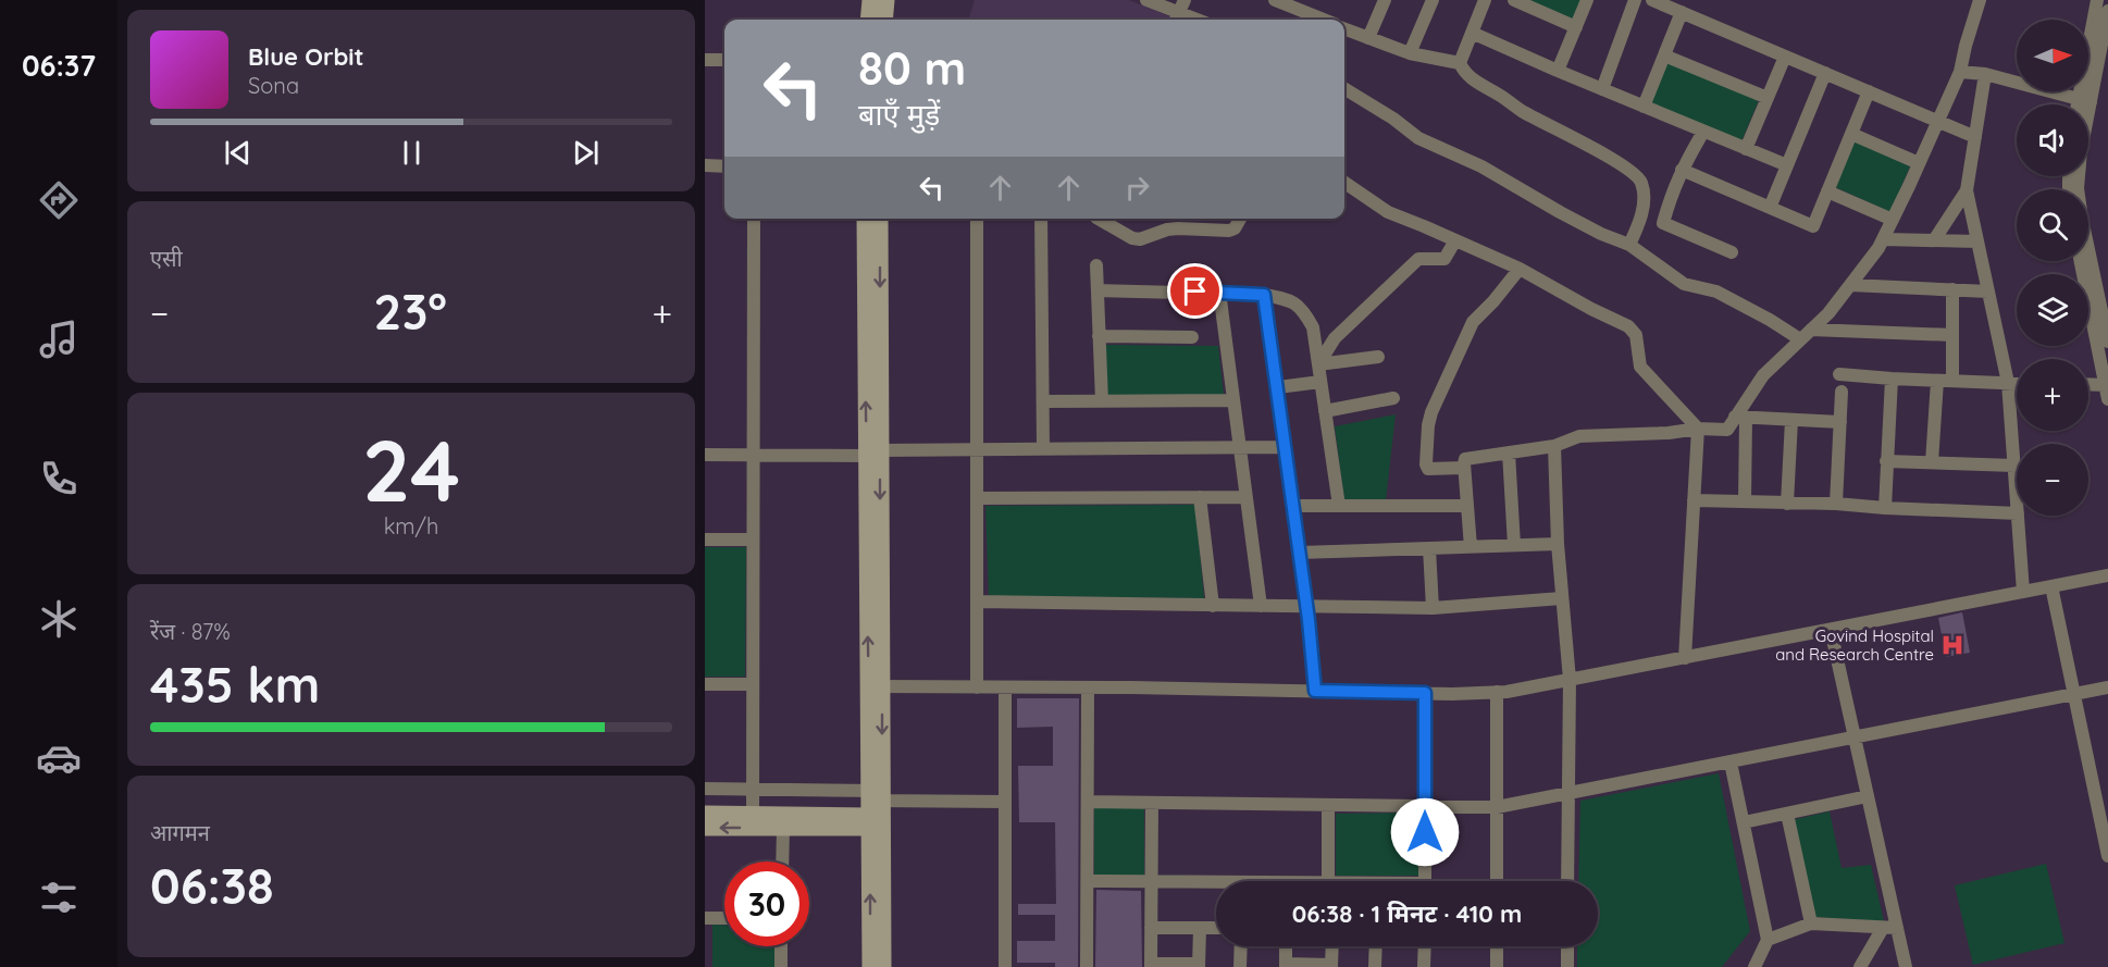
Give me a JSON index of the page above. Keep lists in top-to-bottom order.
{
  "places": {
    "hospital": ["Govind Hospital and Research Centre"]
  },
  "north": "right",
  "page": {
    "tabs": "06:37",
    "map_buttons": ["+", "−"],
    "turn": ["80 m", "बाएँ मुड़ें"],
    "song": ["Blue Orbit", "Sona"],
    "tile": [
      "एसी",
      ["24", "km/h"],
      ["रेंज · 87%", "435 km"],
      ["आगमन", "06:38"]
    ],
    "heat": ["−", "23°", "+"],
    "limit": "30",
    "trip": "06:38 · 1 मिनट · 410 m"
  }
}
